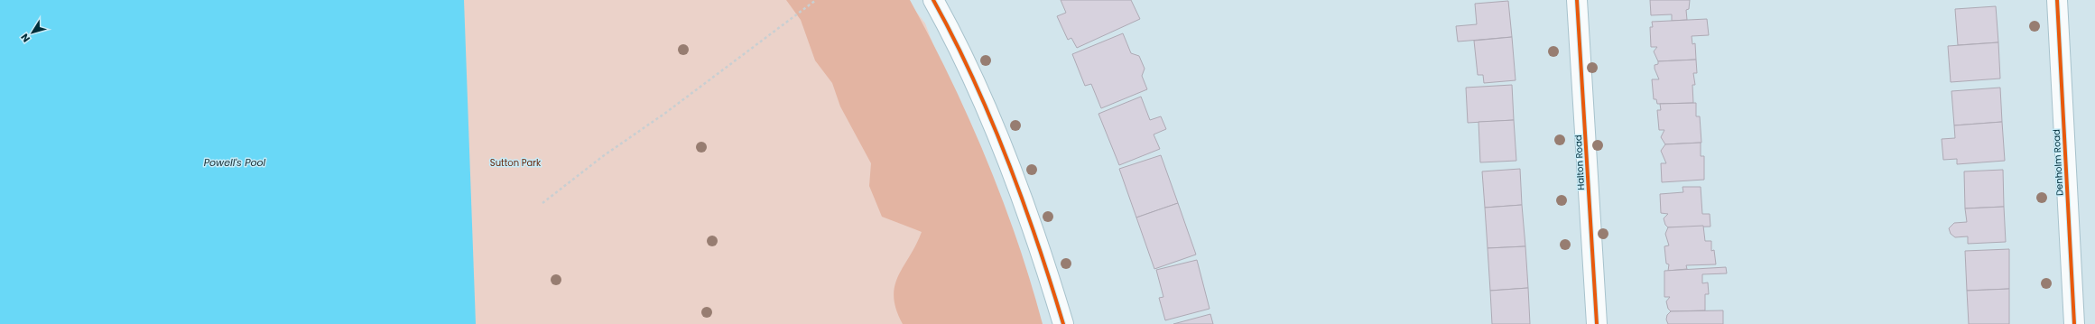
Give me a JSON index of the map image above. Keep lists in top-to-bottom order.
{
  "streets": {
    "street": ["Halton Road", "Denholm Road"]
  },
  "water": ["Powell's Pool"],
  "parks": ["Sutton Park"],
  "north": "bottom left"
}
